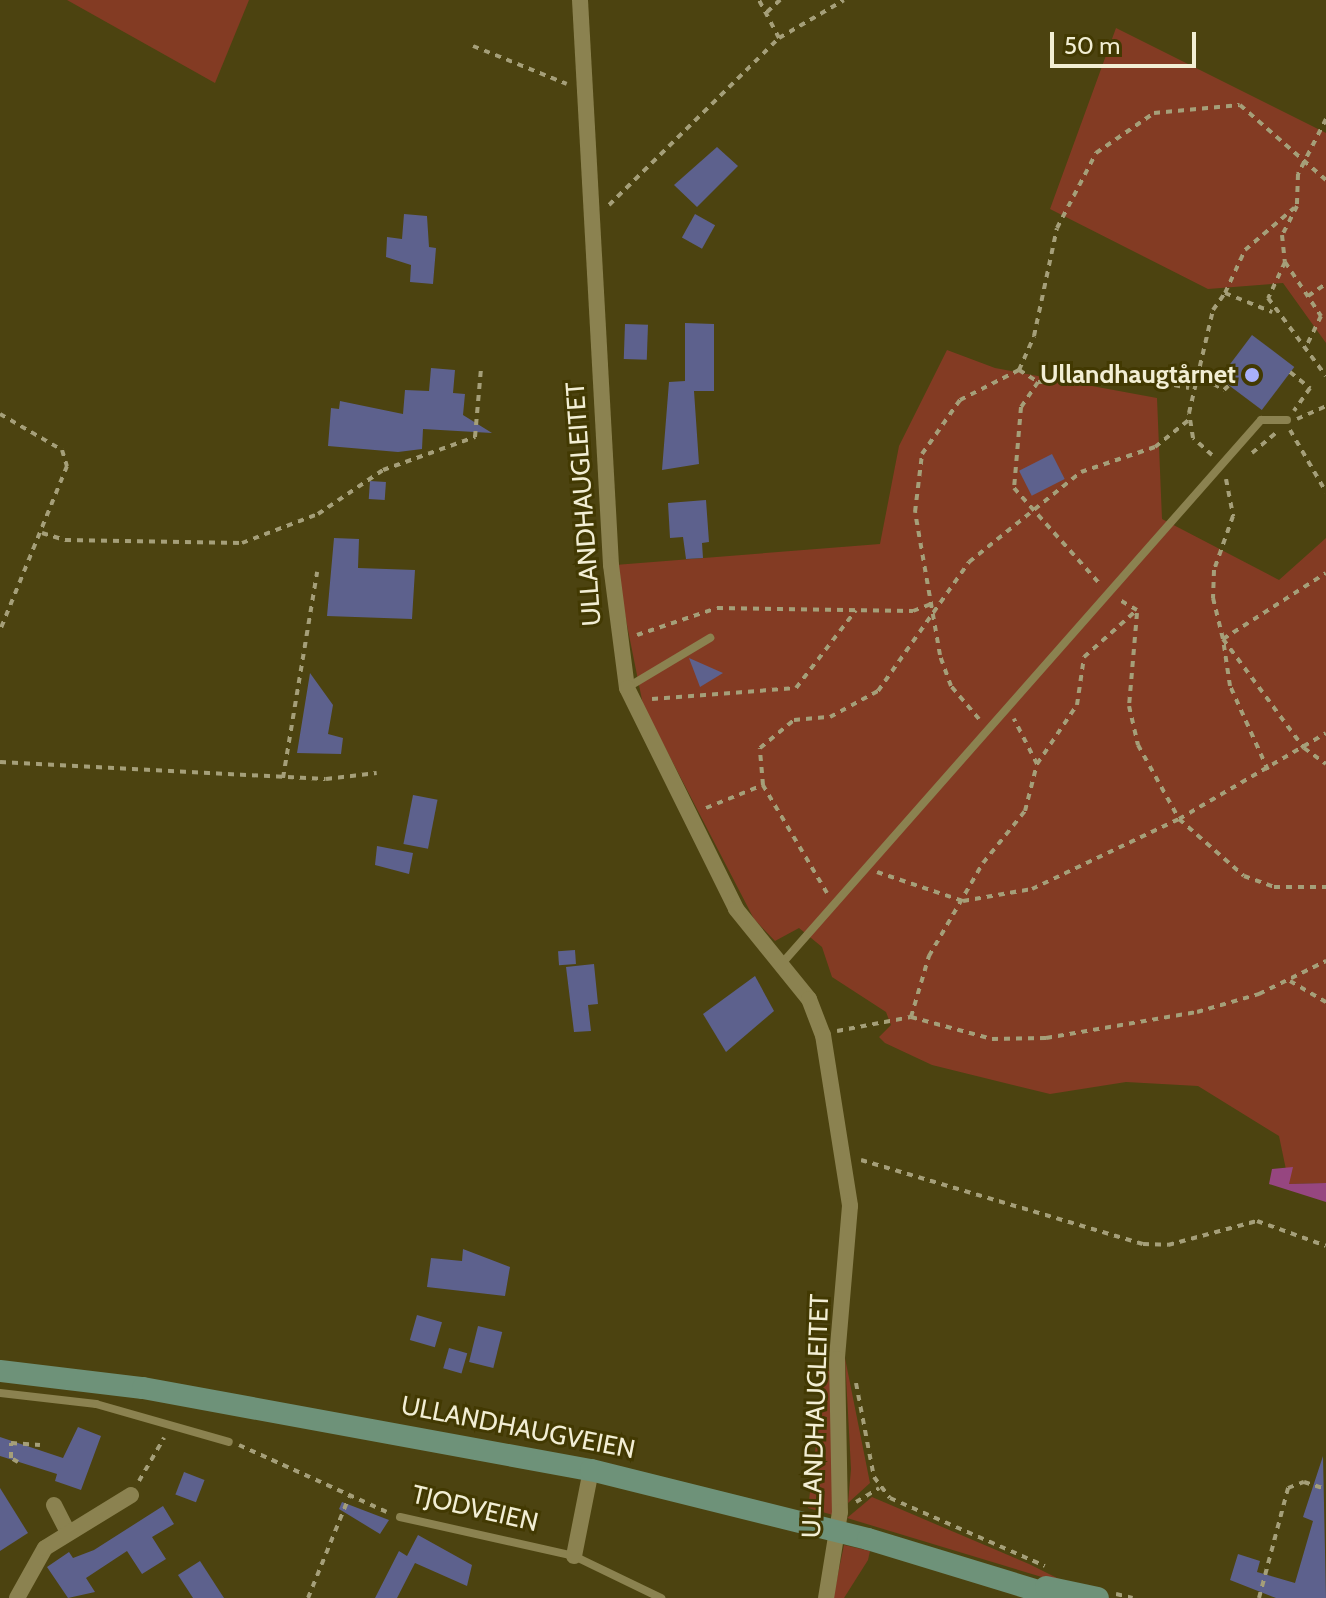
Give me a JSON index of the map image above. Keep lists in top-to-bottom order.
{
  "streets": {
    "main road": ["ULLANDHAUGVEIEN"],
    "street": ["ULLANDHAUGLEITET"],
    "lane": ["TJODVEIEN"]
  },
  "places": ["Ullandhaugtårnet"],
  "scale_bar": "50 m"
}
